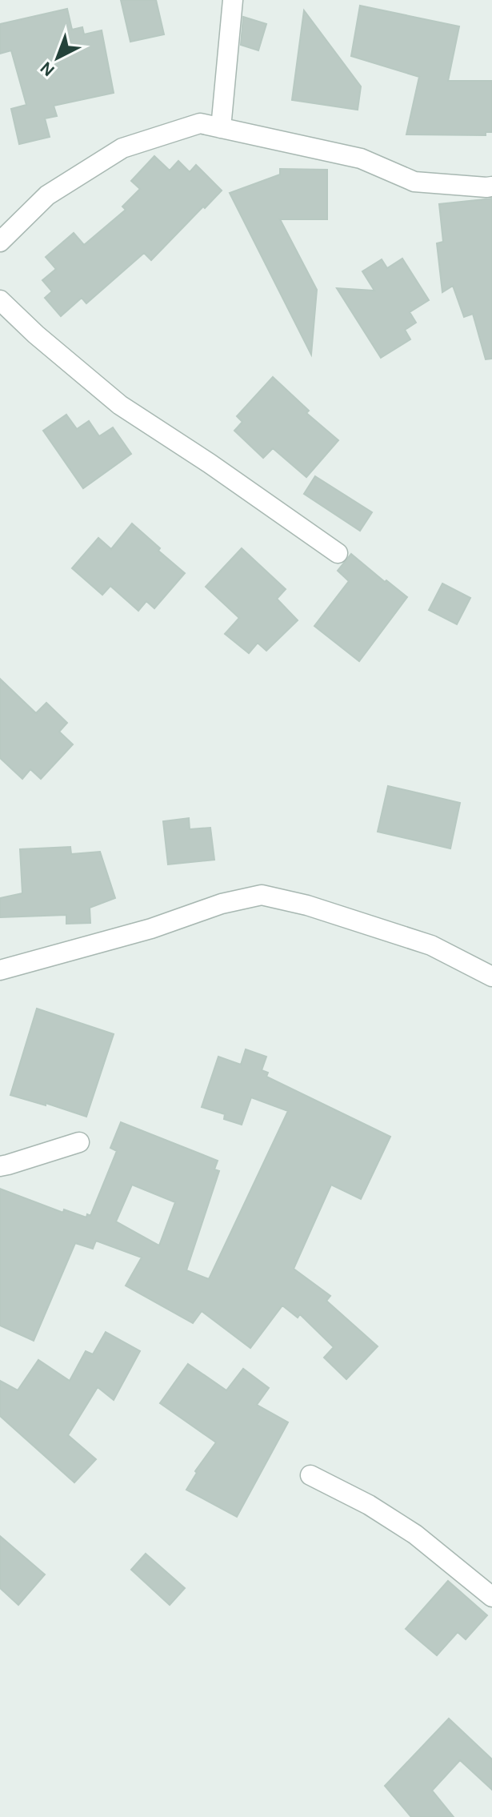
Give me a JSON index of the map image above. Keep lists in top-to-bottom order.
{
  "north": "bottom left"
}
